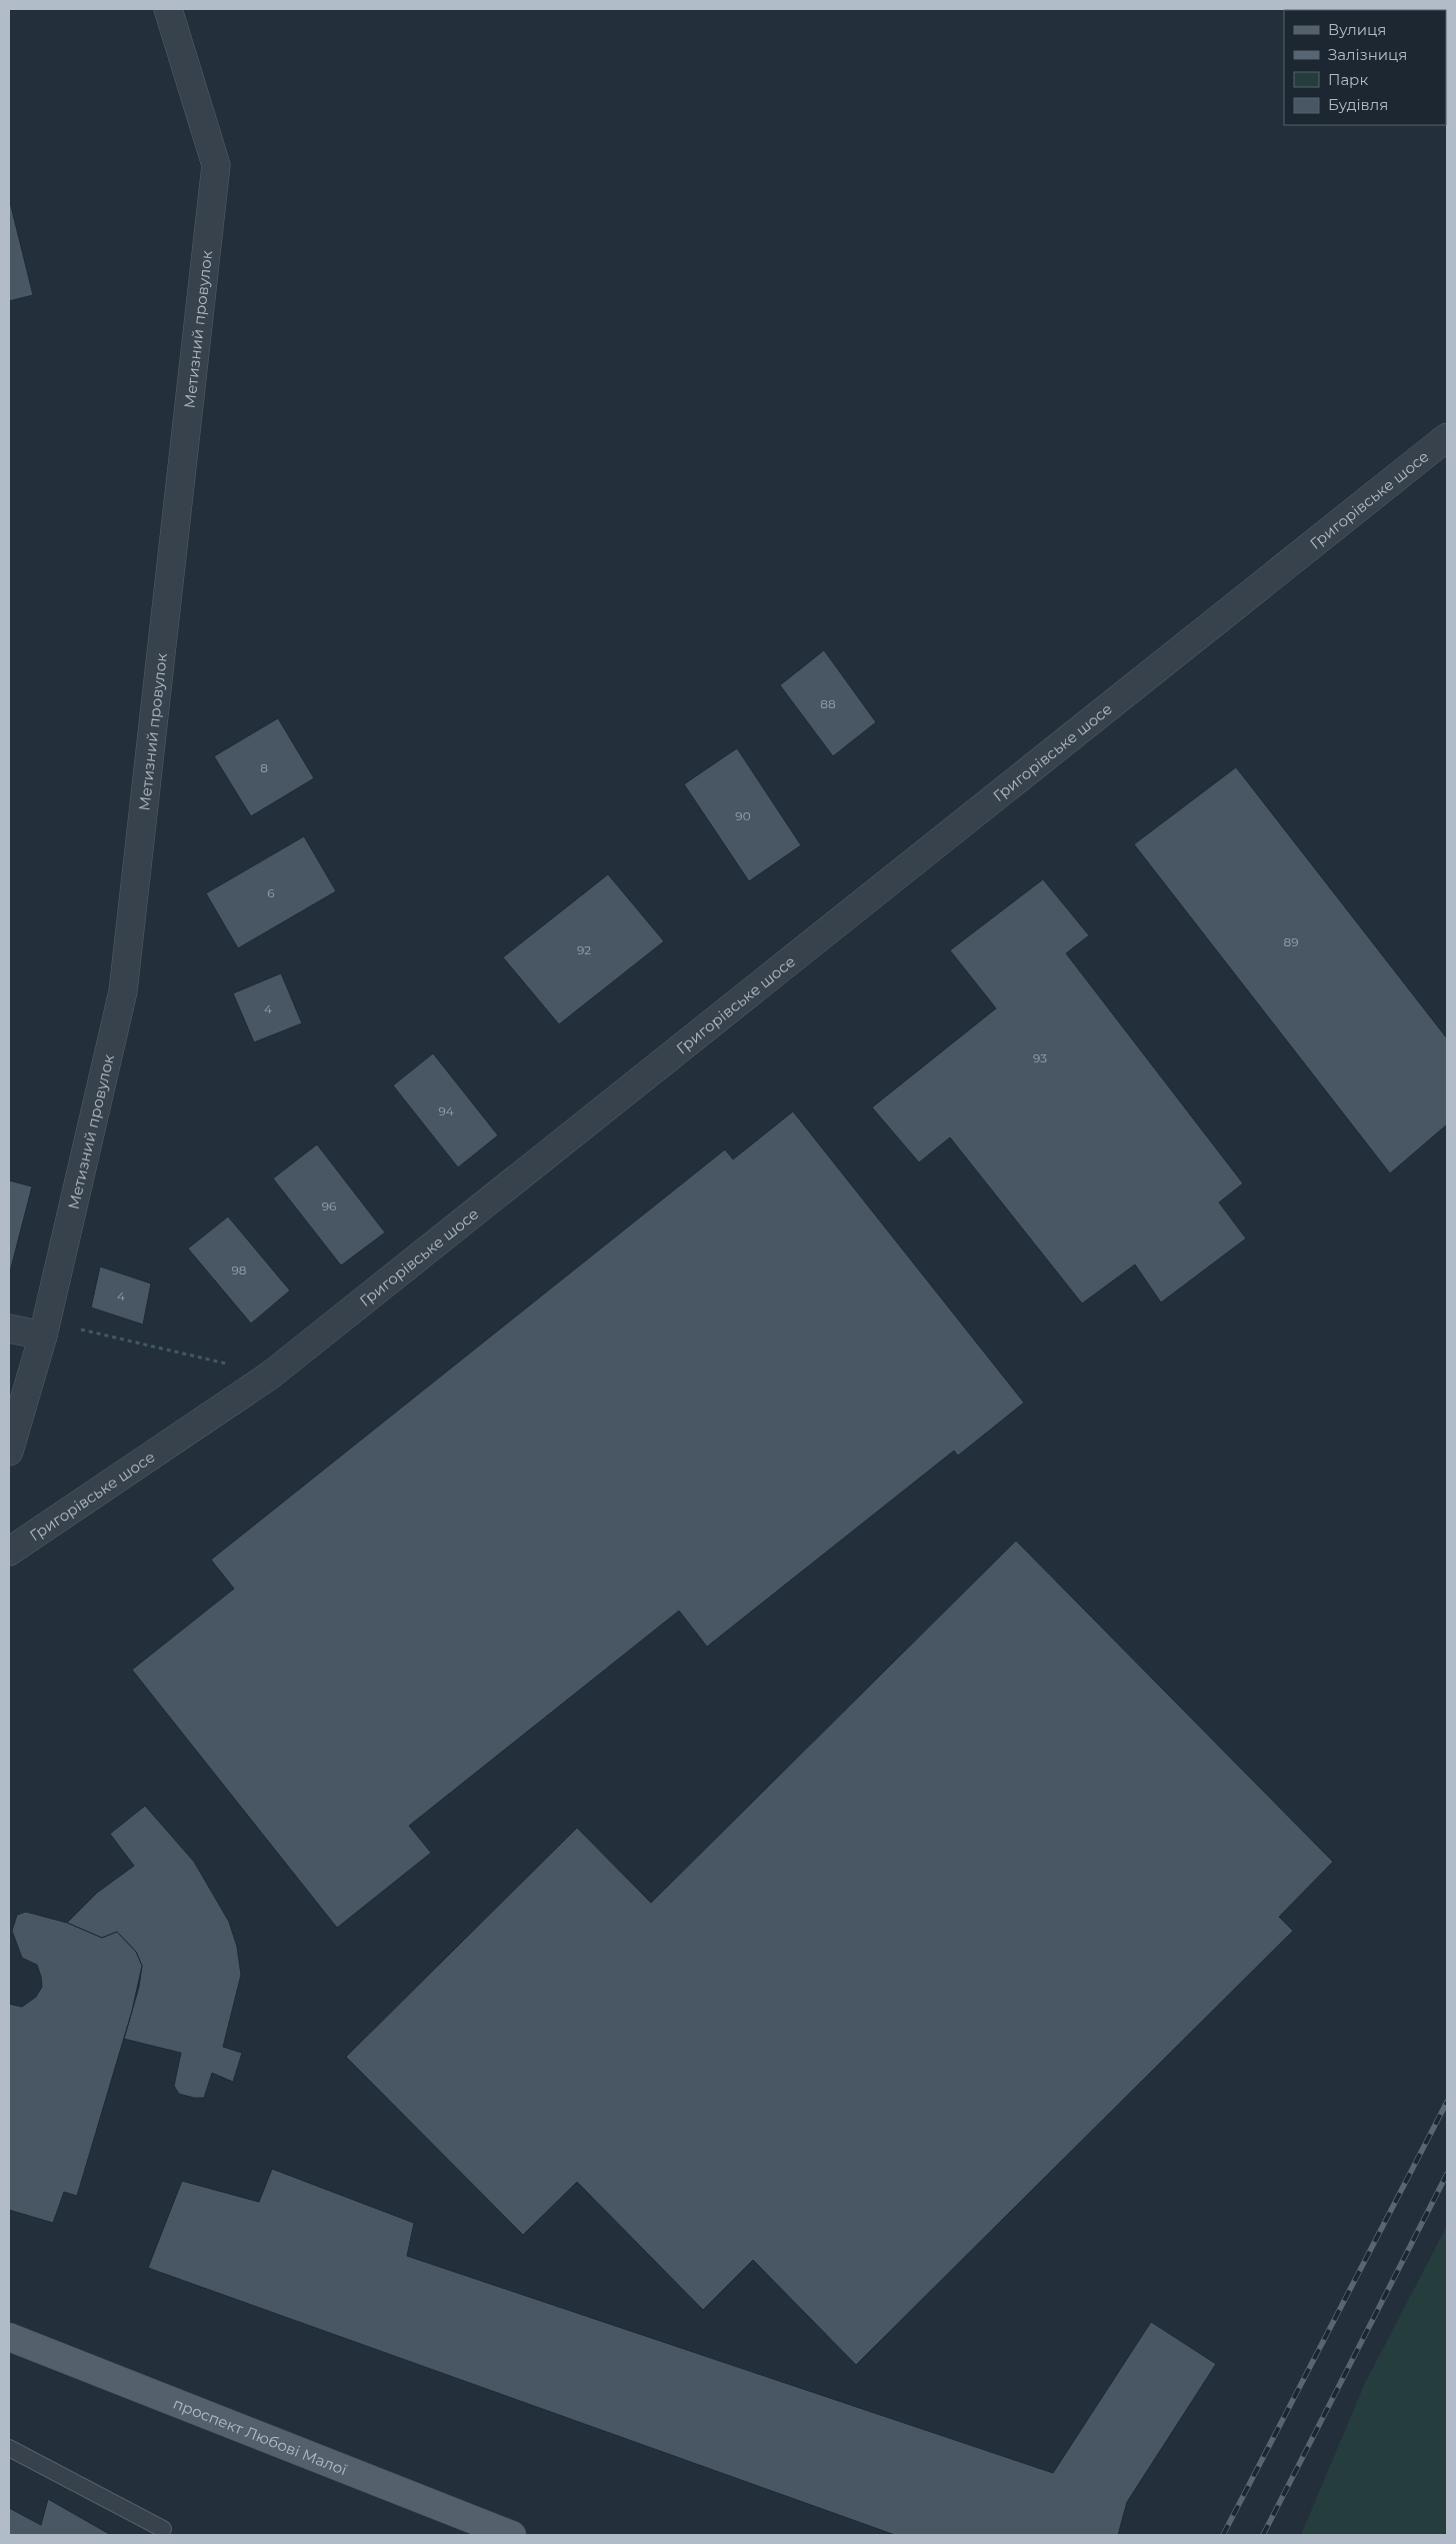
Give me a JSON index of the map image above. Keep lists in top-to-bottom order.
{
  "streets": {
    "main road": ["проспект Любові Малої"],
    "street": ["Метизний провулок", "Григорівське шосе"]
  },
  "house_numbers": [
    "88",
    "8",
    "90",
    "6",
    "89",
    "92",
    "4",
    "93",
    "94",
    "96",
    "98",
    "4"
  ],
  "legend": [
    "Вулиця",
    "Залізниця",
    "Парк",
    "Будівля"
  ]
}
